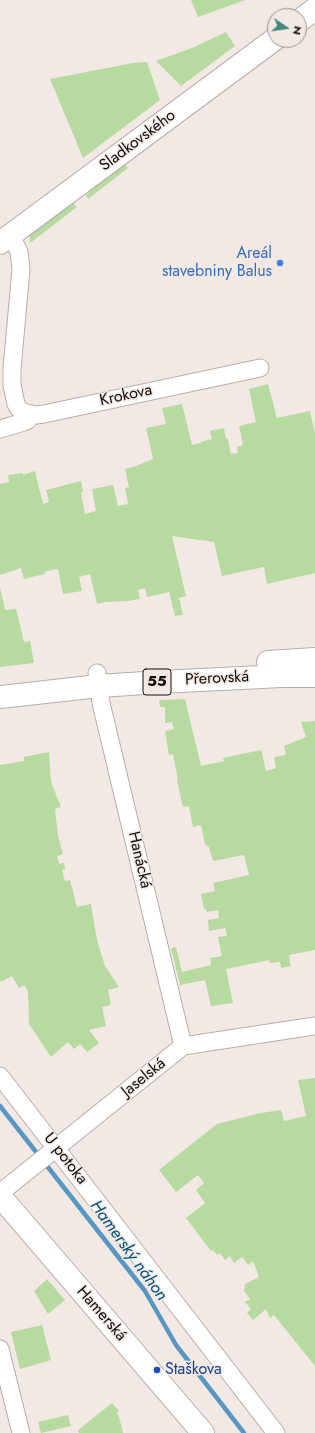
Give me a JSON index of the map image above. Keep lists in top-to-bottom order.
{
  "streets": {
    "street": [
      "Sladkovského",
      "Krokova",
      "Přerovská",
      "55",
      "Hanácká",
      "Jaselská",
      "U potoka",
      "Hamerská"
    ]
  },
  "crossings": [
    ["Přerovská", "Hanácká"],
    ["Hanácká", "Jaselská"],
    ["Jaselská", "U potoka"],
    ["Jaselská", "Hamerská"]
  ],
  "water": ["Hamerský náhon"],
  "places": ["Areál stavebniny Balus", "Staškova"],
  "north": "right"
}
